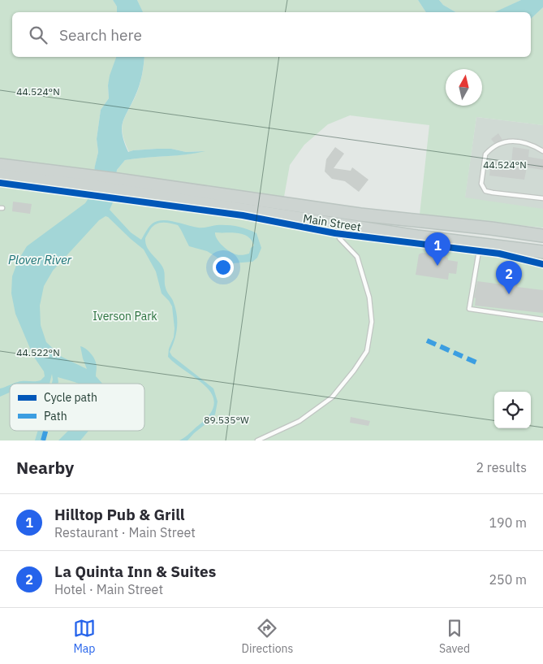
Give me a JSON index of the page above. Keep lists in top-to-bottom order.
{
  "streets": {
    "main road": ["Main Street"]
  },
  "water": ["Plover River"],
  "parks": ["Iverson Park"],
  "legend": ["Cycle path", "Path"],
  "north": "top",
  "page": {
    "search": "Search here",
    "pins": ["1", "2"],
    "heading": ["Nearby", "2 results"],
    "list": [
      {
        "mark": "1",
        "name": "Hilltop Pub & Grill",
        "note": "Restaurant · Main Street",
        "value": "190 m"
      },
      {
        "mark": "2",
        "name": "La Quinta Inn & Suites",
        "note": "Hotel · Main Street",
        "value": "250 m"
      }
    ],
    "nav": ["Map", "Directions", "Saved"]
  },
  "coordinates": ["44.524°N", "44.522°N", "89.535°W"]
}
